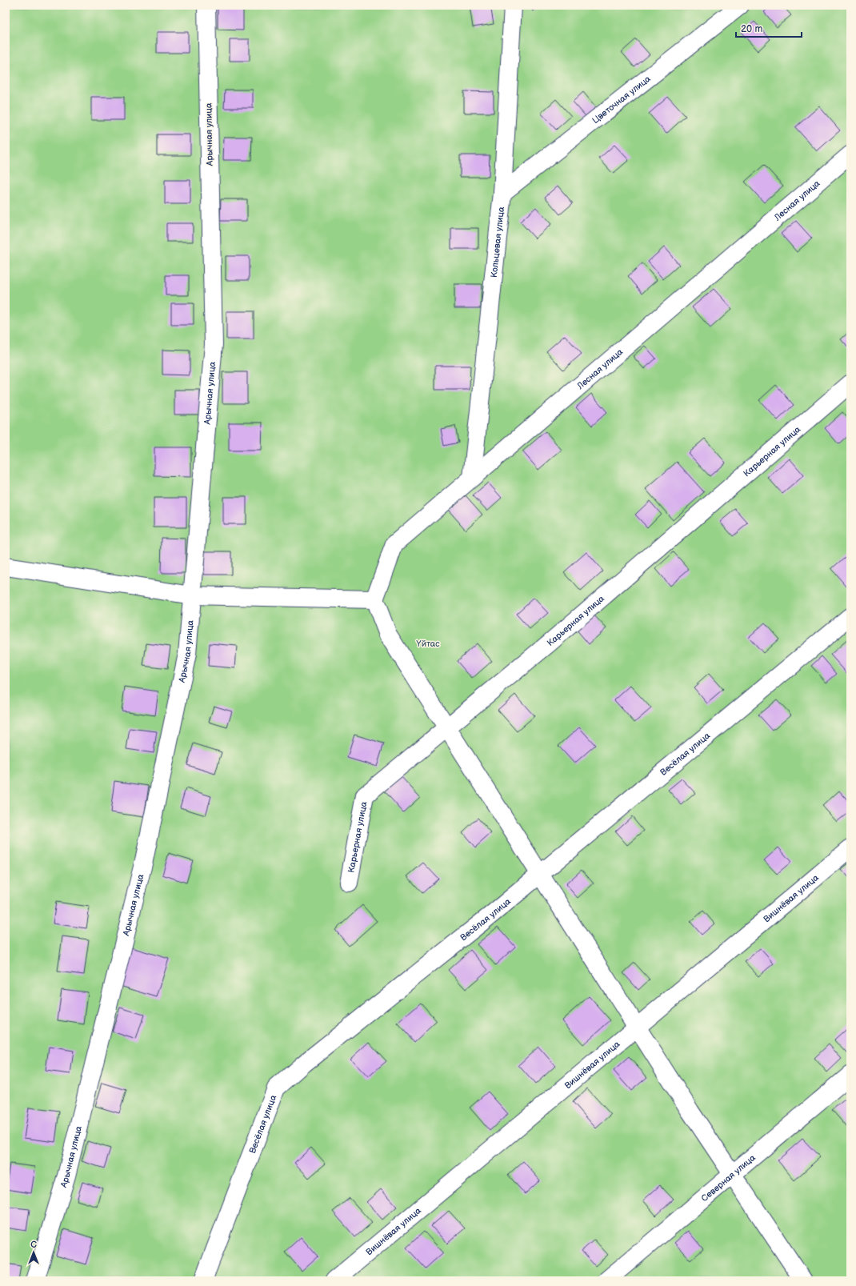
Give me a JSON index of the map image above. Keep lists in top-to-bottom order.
{
  "streets": {
    "street": [
      "Цветочная улица",
      "Арычная улица",
      "Лесная улица",
      "Кольцевая улица",
      "Карьерная улица",
      "Весёлая улица",
      "Вишнёвая улица",
      "Северная улица"
    ]
  },
  "crossings": [
    ["Цветочная улица", "Кольцевая улица"],
    ["Лесная улица", "Кольцевая улица"]
  ],
  "parks": ["Үйтас"],
  "scale_bar": "20 m",
  "north": "top"
}
